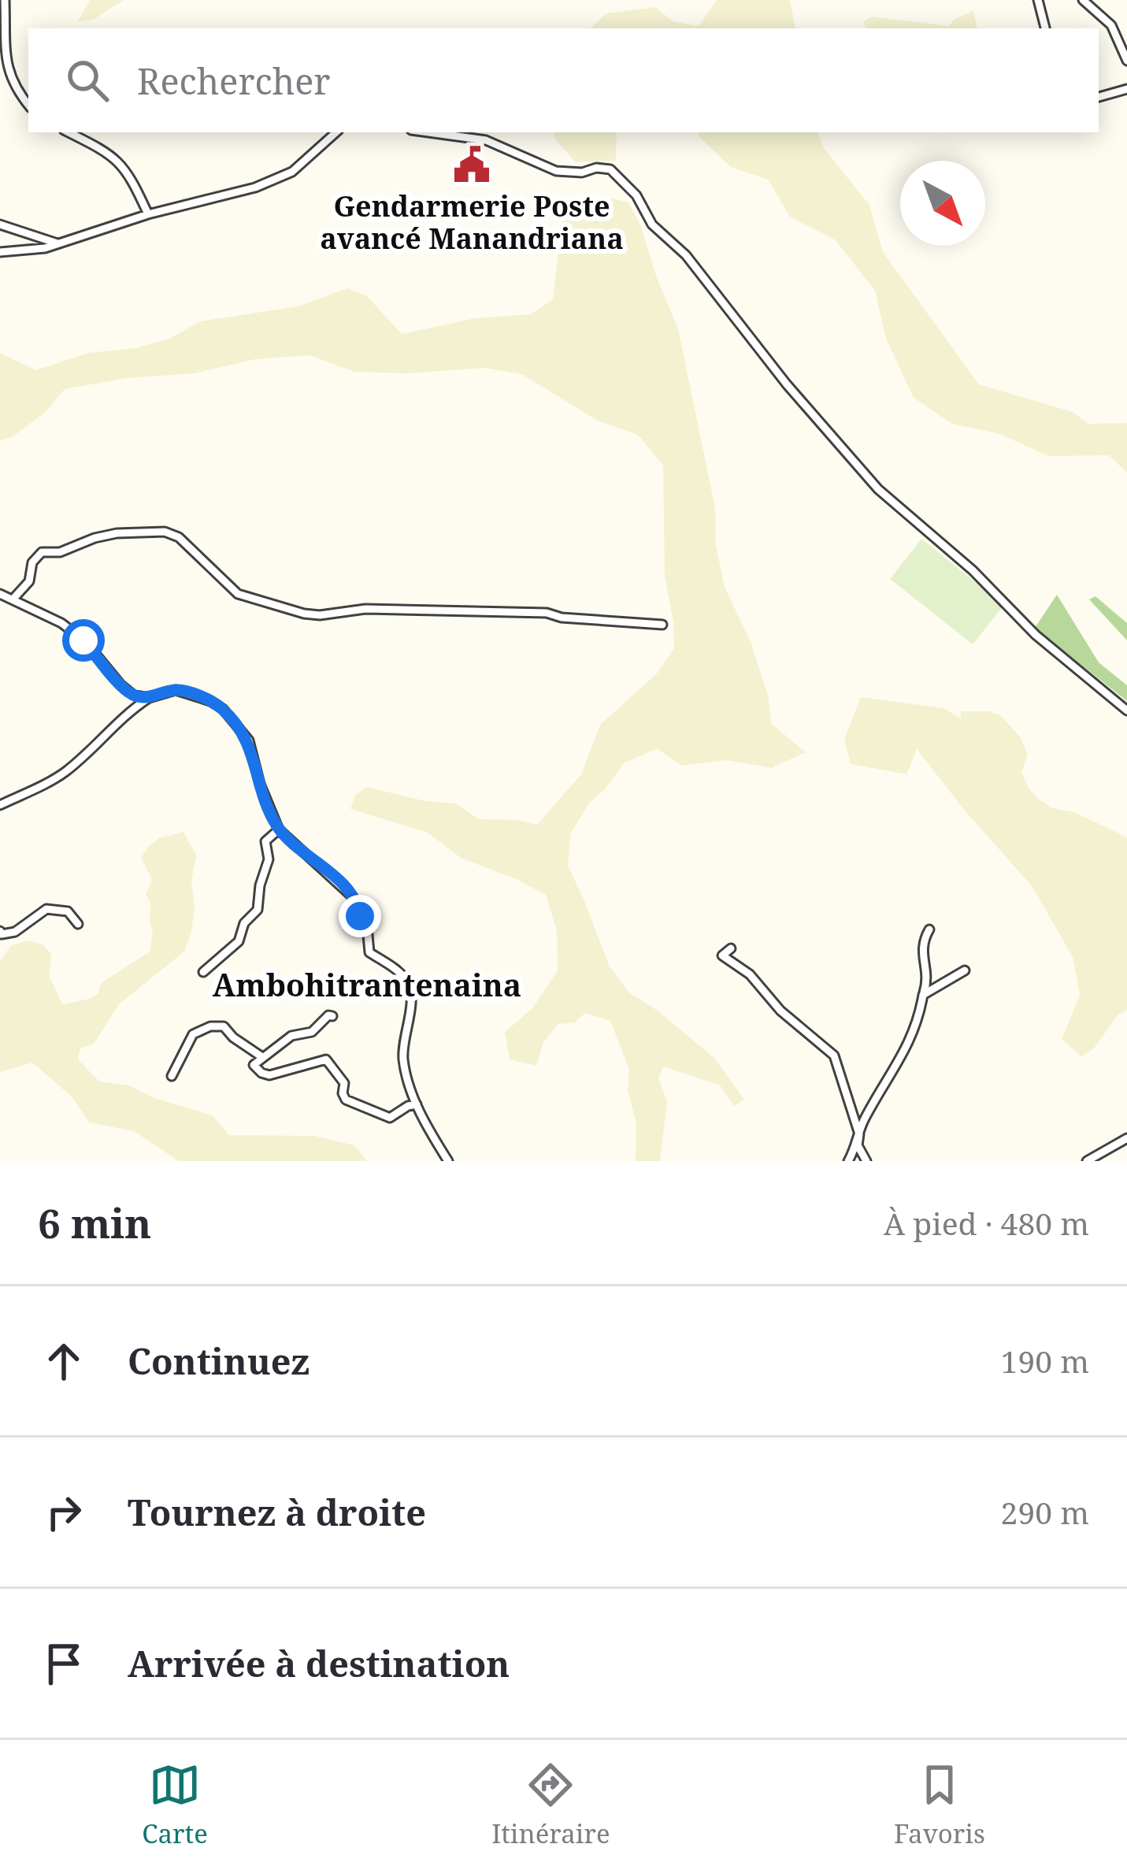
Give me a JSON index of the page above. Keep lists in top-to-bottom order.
{
  "districts": ["Ambohitrantenaina"],
  "places": {
    "public building": ["Gendarmerie Poste avancé Manandriana"]
  },
  "north": "bottom right",
  "page": {
    "search": "Rechercher",
    "heading": ["6 min", "À pied · 480 m"],
    "list": [
      ["Continuez", "190 m"],
      ["Tournez à droite", "290 m"],
      "Arrivée à destination"
    ],
    "nav": ["Carte", "Itinéraire", "Favoris"]
  }
}
